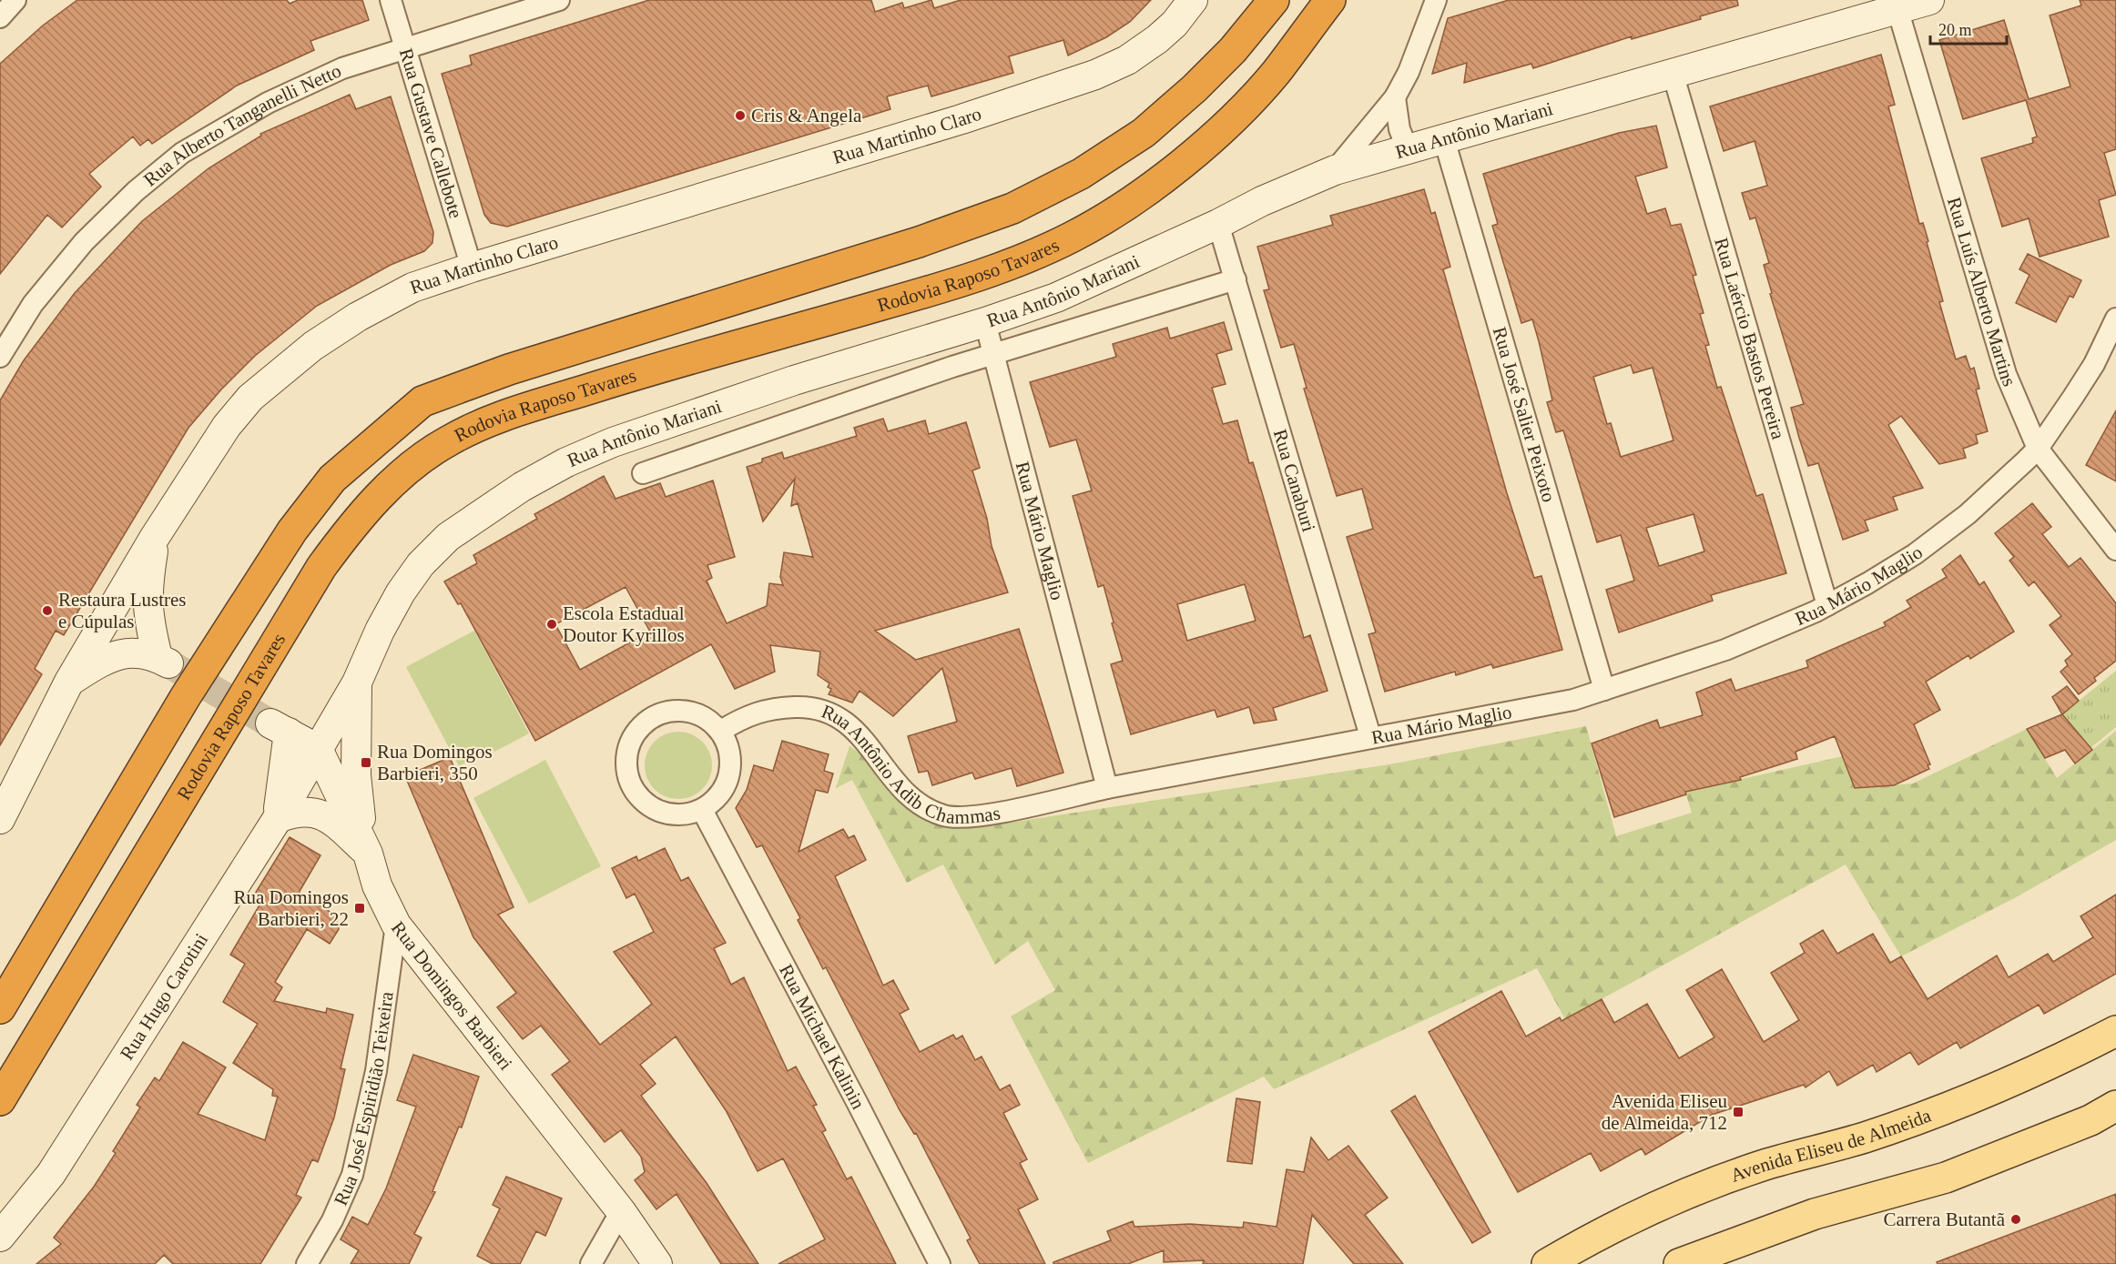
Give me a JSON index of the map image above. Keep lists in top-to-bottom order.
{
  "streets": {
    "highway": ["Rodovia Raposo Tavares"],
    "main road": [
      "Rua Antônio Mariani",
      "Rua Martinho Claro",
      "Rua Domingos Barbieri",
      "Rua Hugo Carotini",
      "Avenida Eliseu de Almeida"
    ],
    "street": [
      "Rua Alberto Tanganelli Netto",
      "Rua Gustave Callebote",
      "Rua Luís Alberto Martins",
      "Rua Laércio Bastos Pereira",
      "Rua José Salier Peixoto",
      "Rua Canaburi",
      "Rua Mário Maglio",
      "Rua Antônio Adib Chammas",
      "Rua Michael Kalinin",
      "Rua José Espiridião Teixeira"
    ]
  },
  "crossings": [
    ["Rua Alberto Tanganelli Netto", "Rua Gustave Callebote"],
    ["Rua Antônio Mariani", "Rua Luís Alberto Martins"],
    ["Rua Antônio Mariani", "Rua Laércio Bastos Pereira"],
    ["Rua Antônio Mariani", "Rua José Salier Peixoto"],
    ["Rua Antônio Mariani", "Rua Canaburi"],
    ["Rua Antônio Mariani", "Rua Mário Maglio"],
    ["Rua Antônio Mariani", "Rua Domingos Barbieri"],
    ["Rua Antônio Mariani", "Rua Hugo Carotini"],
    ["Rua Gustave Callebote", "Rua Martinho Claro"],
    ["Rua Luís Alberto Martins", "Rua Mário Maglio"],
    ["Rua Laércio Bastos Pereira", "Rua Mário Maglio"],
    ["Rua José Salier Peixoto", "Rua Mário Maglio"],
    ["Rua Canaburi", "Rua Mário Maglio"],
    ["Rua Mário Maglio", "Rua Antônio Adib Chammas"],
    ["Rua Antônio Adib Chammas", "Rua Michael Kalinin"],
    ["Rua Domingos Barbieri", "Rua Hugo Carotini"],
    ["Rua Domingos Barbieri", "Rua José Espiridião Teixeira"]
  ],
  "places": {
    "other": [
      "Cris & Angela",
      "Restaura Lustres e Cúpulas",
      "Escola Estadual Doutor Kyrillos",
      "Carrera Butantã"
    ],
    "transit": ["Rua Domingos Barbieri, 350", "Rua Domingos Barbieri, 22", "Avenida Eliseu de Almeida, 712"]
  },
  "scale_bar": "20 m"
}
